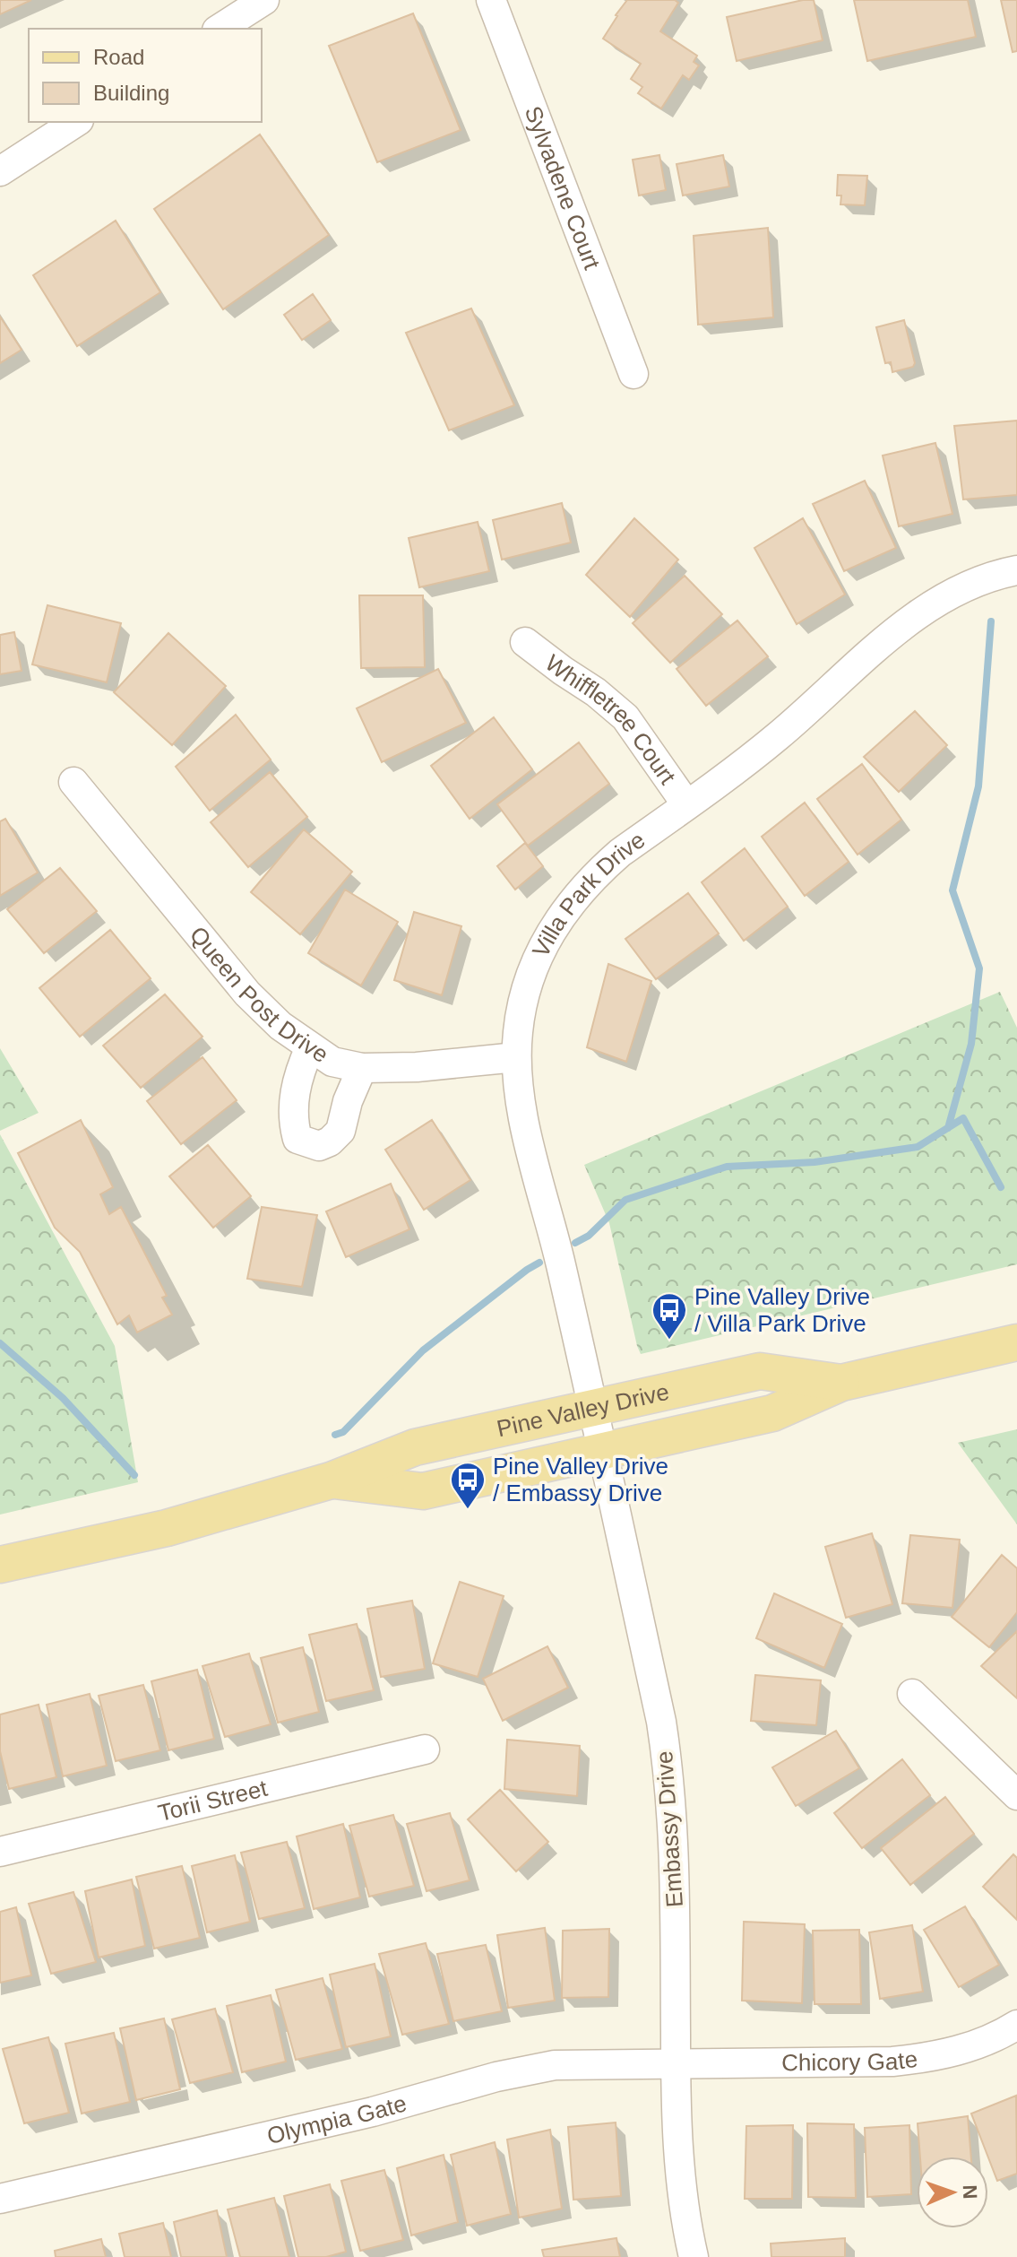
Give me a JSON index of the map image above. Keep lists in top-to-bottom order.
{
  "streets": {
    "main road": ["Pine Valley Drive"],
    "street": [
      "Sylvadene Court",
      "Whiffletree Court",
      "Villa Park Drive",
      "Queen Post Drive",
      "Torii Street",
      "Embassy Drive",
      "Chicory Gate",
      "Olympia Gate"
    ]
  },
  "crossings": [
    ["Whiffletree Court", "Villa Park Drive"],
    ["Villa Park Drive", "Queen Post Drive"],
    ["Villa Park Drive", "Pine Valley Drive"],
    ["Villa Park Drive", "Embassy Drive"],
    ["Pine Valley Drive", "Embassy Drive"],
    ["Embassy Drive", "Chicory Gate"],
    ["Embassy Drive", "Olympia Gate"],
    ["Chicory Gate", "Olympia Gate"]
  ],
  "places": {
    "bus stop": ["Pine Valley Drive / Villa Park Drive", "Pine Valley Drive / Embassy Drive"]
  },
  "legend": ["Road", "Building"],
  "north": "right"
}
